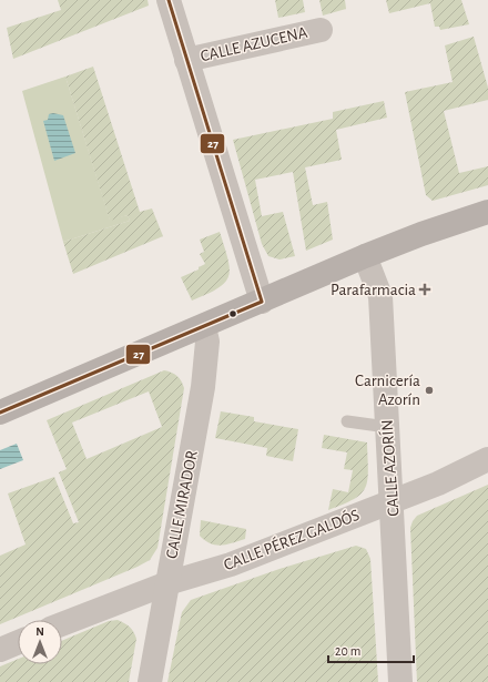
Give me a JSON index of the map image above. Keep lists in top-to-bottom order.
{
  "streets": {
    "street": [
      "CALLE AZUCENA",
      "CALLE AZORÍN",
      "CALLE MIRADOR",
      "CALLE PÉREZ GALDÓS"
    ]
  },
  "crossings": [
    ["CALLE AZORÍN", "CALLE PÉREZ GALDÓS"],
    ["CALLE MIRADOR", "CALLE PÉREZ GALDÓS"]
  ],
  "places": {
    "health": ["Parafarmacia"],
    "other": ["Carnicería Azorín"]
  },
  "lines": ["transit line 27"],
  "scale_bar": "20 m",
  "north": "top"
}
